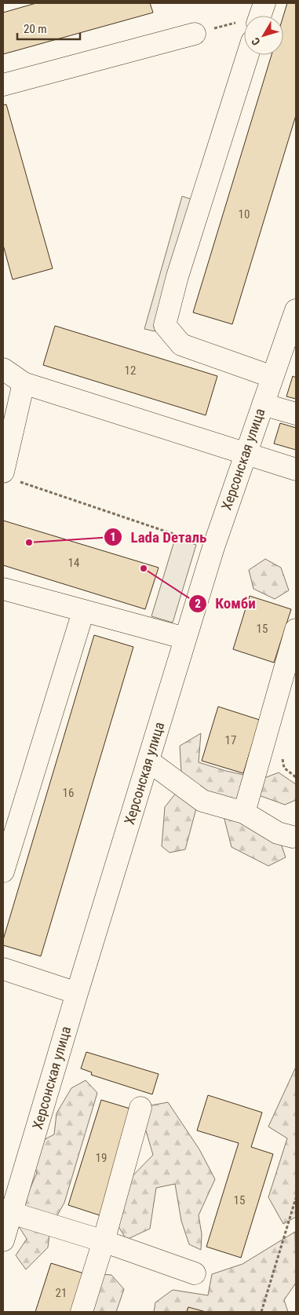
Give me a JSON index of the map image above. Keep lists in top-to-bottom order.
{
  "streets": {
    "street": ["Херсонская улица"]
  },
  "places": ["Lada Dеталь", "Комби"],
  "house_numbers": [
    "10",
    "12",
    "14",
    "15",
    "17",
    "16",
    "19",
    "15",
    "21"
  ],
  "scale_bar": "20 m",
  "north": "bottom left"
}
